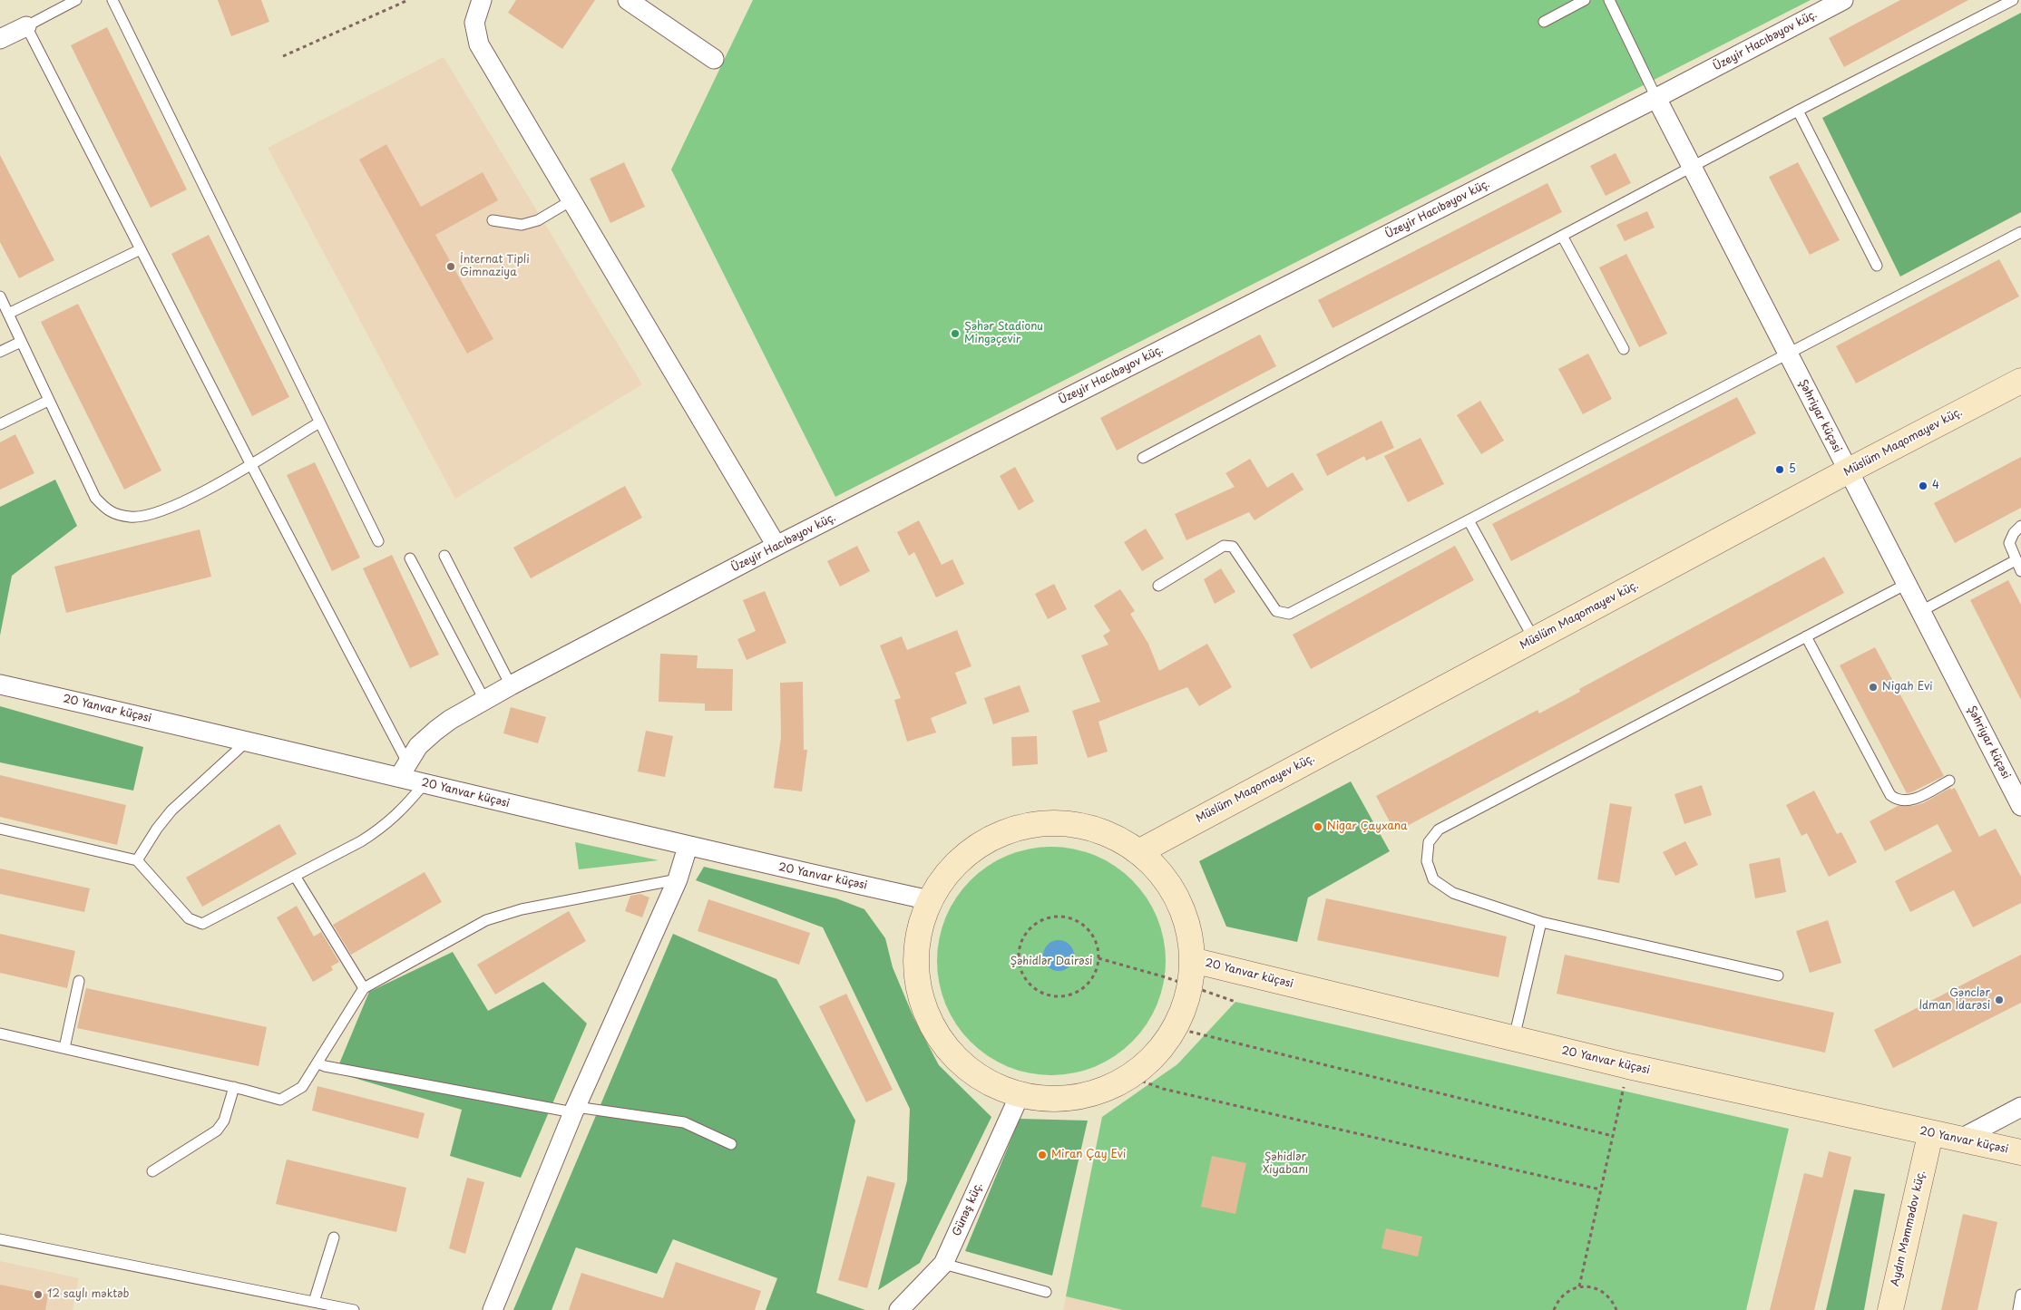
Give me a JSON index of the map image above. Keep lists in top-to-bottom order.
{
  "streets": {
    "main road": ["Müslüm Maqomayev küç.", "20 Yanvar küçəsi", "Aydın Məmmədov küç."],
    "street": ["Üzeyir Hacıbəyov küç.", "Şəhriyar küçəsi", "Günəş küç."]
  },
  "crossings": [
    ["Üzeyir Hacıbəyov küç.", "Şəhriyar küçəsi"],
    ["Üzeyir Hacıbəyov küç.", "20 Yanvar küçəsi"],
    ["Şəhriyar küçəsi", "Müslüm Maqomayev küç."]
  ],
  "parks": ["Şəhidlər Dairəsi", "Şəhidlər Xiyabanı"],
  "places": [
    "İnternat Tipli Gimnaziya",
    "Şəhər Stadionu Mingəçevir",
    "5",
    "4",
    "Nigah Evi",
    "Nigar Çayxana",
    "Gənclər İdman İdarəsi",
    "Miran Çay Evi",
    "12 saylı məktəb"
  ]
}
